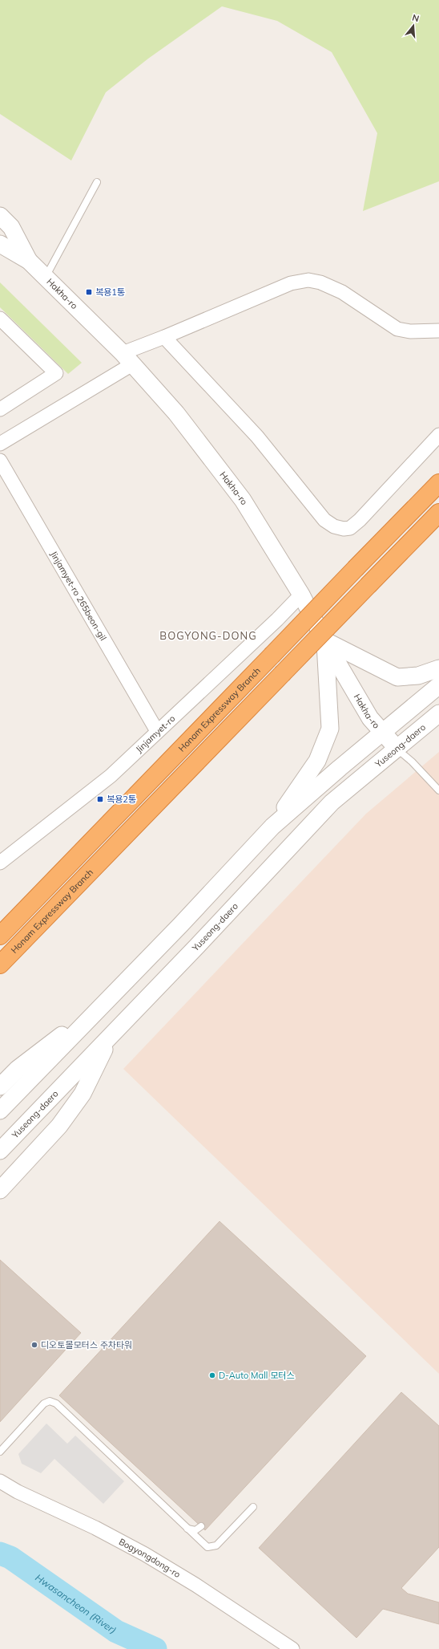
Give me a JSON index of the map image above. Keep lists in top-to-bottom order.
{
  "streets": {
    "highway": ["Honam Expressway Branch"],
    "street": [
      "Hakha-ro",
      "Jinjamyet-ro 265beon-gil",
      "Jinjamyet-ro",
      "Yuseong-daero",
      "Bogyongdong-ro"
    ]
  },
  "crossings": [
    ["Hakha-ro", "Jinjamyet-ro"],
    ["Hakha-ro", "Yuseong-daero"],
    ["Jinjamyet-ro 265beon-gil", "Jinjamyet-ro"]
  ],
  "districts": ["BOGYONG-DONG"],
  "water": ["Hwasancheon (River)"],
  "places": {
    "transit": ["복용1통", "복용2통"],
    "other": ["디오토몰모터스 주차타워", "D-Auto Mall 모터스"]
  },
  "north": "top"
}
